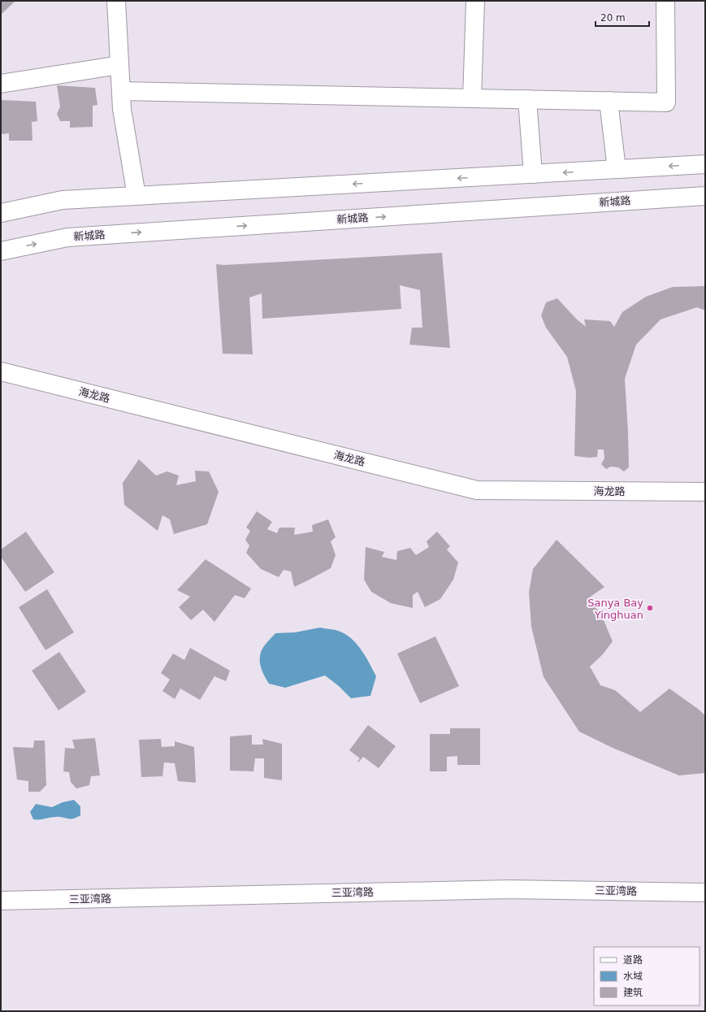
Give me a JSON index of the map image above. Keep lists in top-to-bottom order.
{
  "streets": {
    "main road": ["新城路", "海龙路", "三亚湾路"]
  },
  "places": ["Sanya Bay Yinghuan"],
  "legend": ["道路", "水域", "建筑"],
  "scale_bar": "20 m"
}
